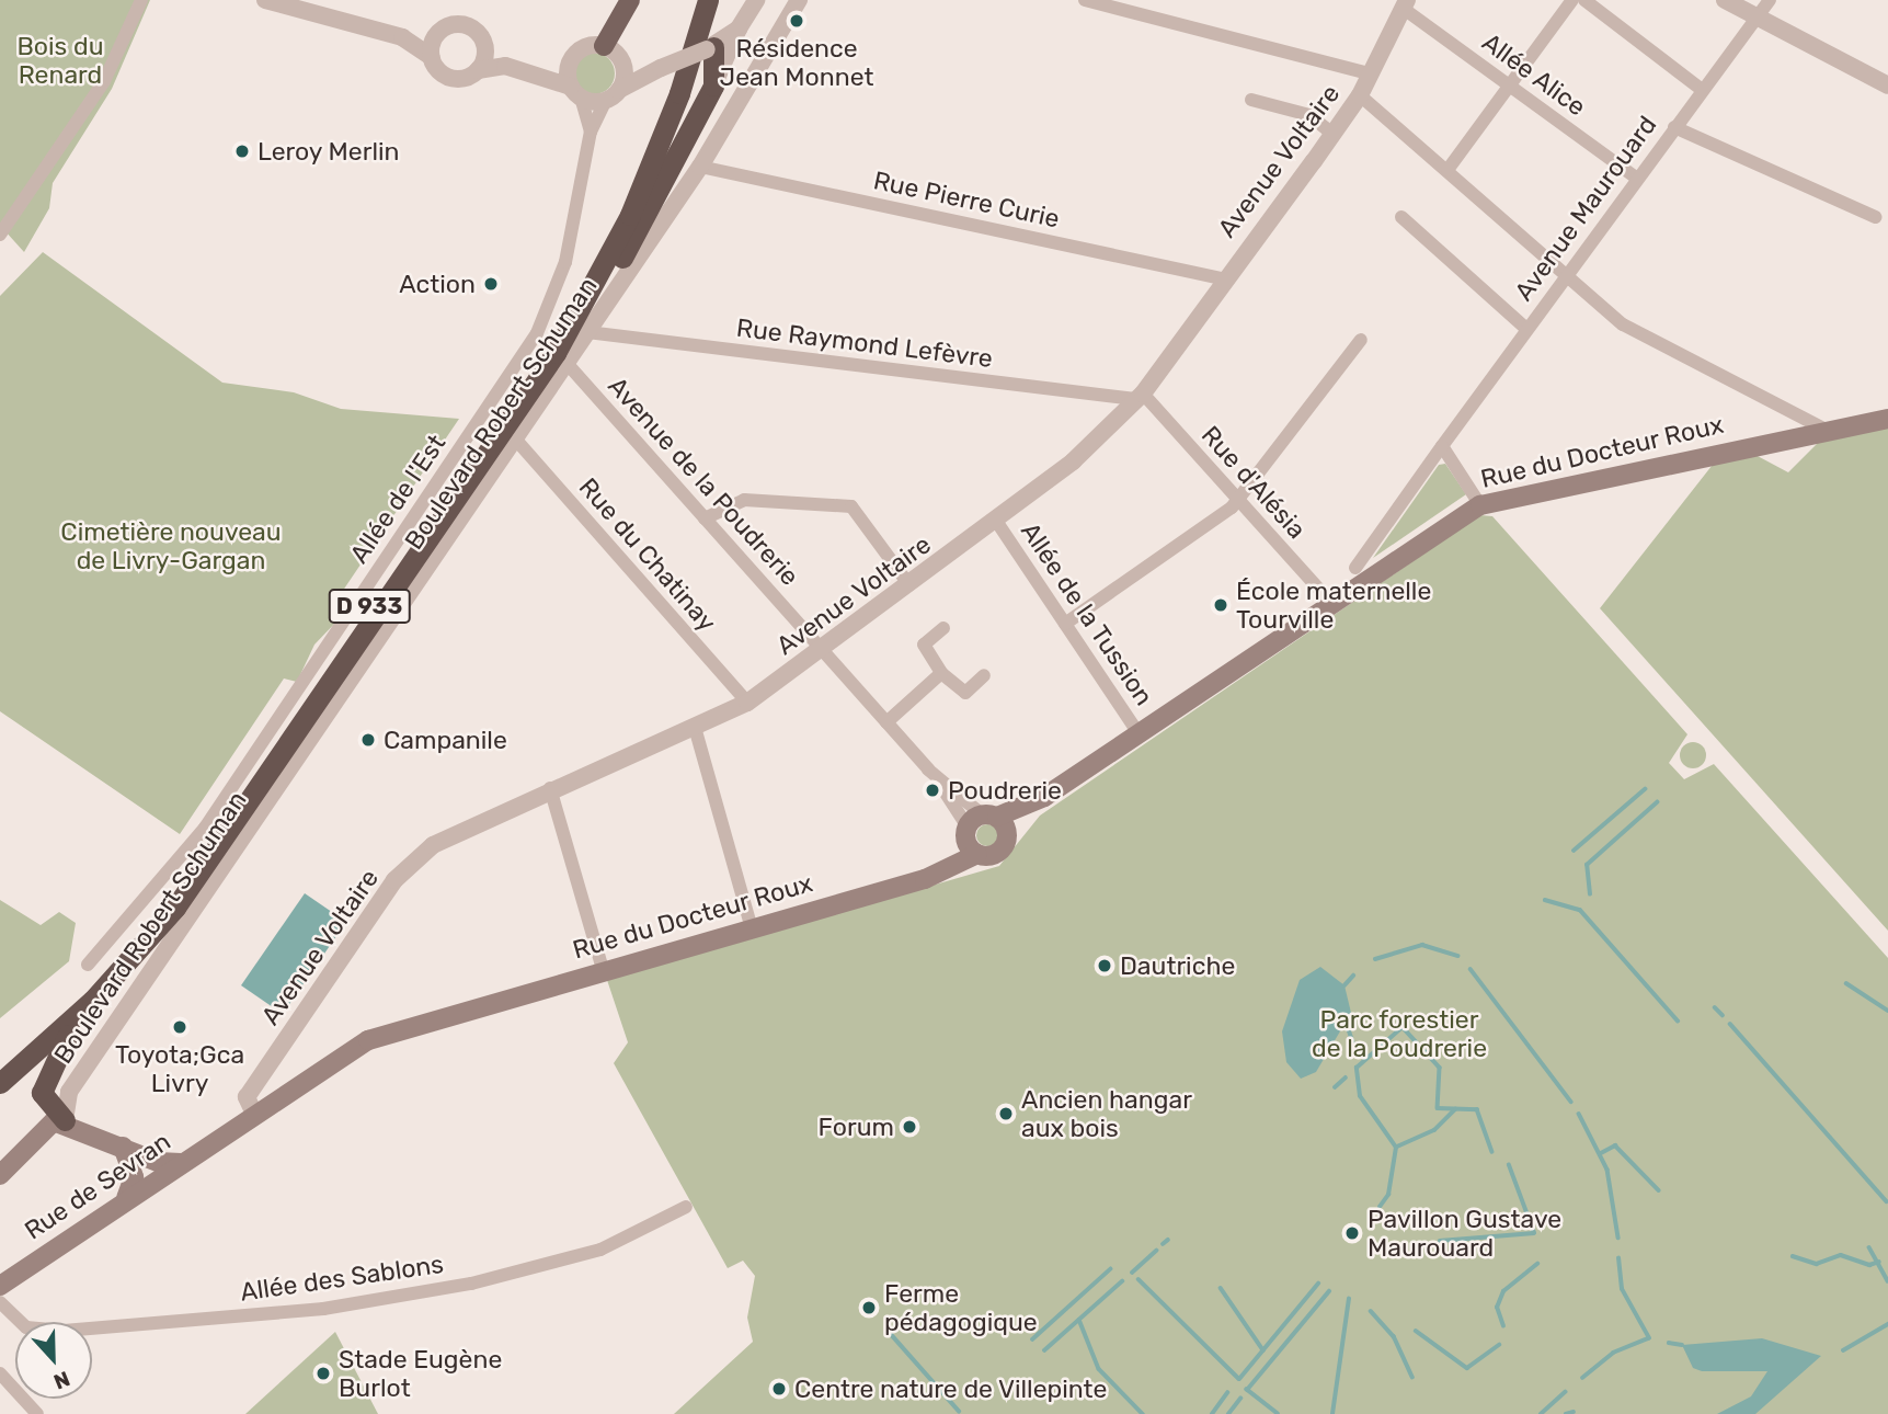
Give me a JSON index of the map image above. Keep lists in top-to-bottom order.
{
  "streets": {
    "highway": ["D 933"],
    "main road": ["Rue du Docteur Roux", "Rue de Sevran"],
    "street": [
      "Allée Alice",
      "Avenue Voltaire",
      "Rue Pierre Curie",
      "Avenue Maurouard",
      "Rue Raymond Lefèvre",
      "Boulevard Robert Schuman",
      "Avenue de la Poudrerie",
      "Rue d'Alésia",
      "Allée de l'Est",
      "Rue du Chatinay",
      "Allée de la Tussion",
      "Allée des Sablons"
    ]
  },
  "crossings": [
    ["Allée Alice", "Avenue Voltaire"],
    ["Allée Alice", "Avenue Maurouard"],
    ["Avenue Voltaire", "Rue Pierre Curie"],
    ["Avenue Voltaire", "Rue Raymond Lefèvre"],
    ["Avenue Voltaire", "Rue du Docteur Roux"],
    ["Avenue Voltaire", "Avenue de la Poudrerie"],
    ["Avenue Voltaire", "Rue d'Alésia"],
    ["Avenue Voltaire", "Rue du Chatinay"],
    ["Avenue Voltaire", "Allée de la Tussion"],
    ["Avenue Voltaire", "Rue de Sevran"],
    ["Rue Pierre Curie", "Boulevard Robert Schuman"],
    ["Rue Raymond Lefèvre", "Boulevard Robert Schuman"],
    ["Rue Raymond Lefèvre", "Rue d'Alésia"],
    ["Boulevard Robert Schuman", "Avenue de la Poudrerie"],
    ["Boulevard Robert Schuman", "Rue du Chatinay"],
    ["Rue du Docteur Roux", "Avenue de la Poudrerie"],
    ["Rue du Docteur Roux", "Rue d'Alésia"],
    ["Rue du Docteur Roux", "Allée de la Tussion"],
    ["Rue du Docteur Roux", "Rue de Sevran"]
  ],
  "parks": ["Bois du Renard", "Cimetière nouveau de Livry-Gargan", "Parc forestier de la Poudrerie"],
  "places": [
    "Résidence Jean Monnet",
    "Leroy Merlin",
    "Action",
    "École maternelle Tourville",
    "Campanile",
    "Poudrerie",
    "Dautriche",
    "Toyota;Gca Livry",
    "Ancien hangar aux bois",
    "Forum",
    "Pavillon Gustave Maurouard",
    "Ferme pédagogique",
    "Stade Eugène Burlot",
    "Centre nature de Villepinte"
  ],
  "north": "bottom"
}
